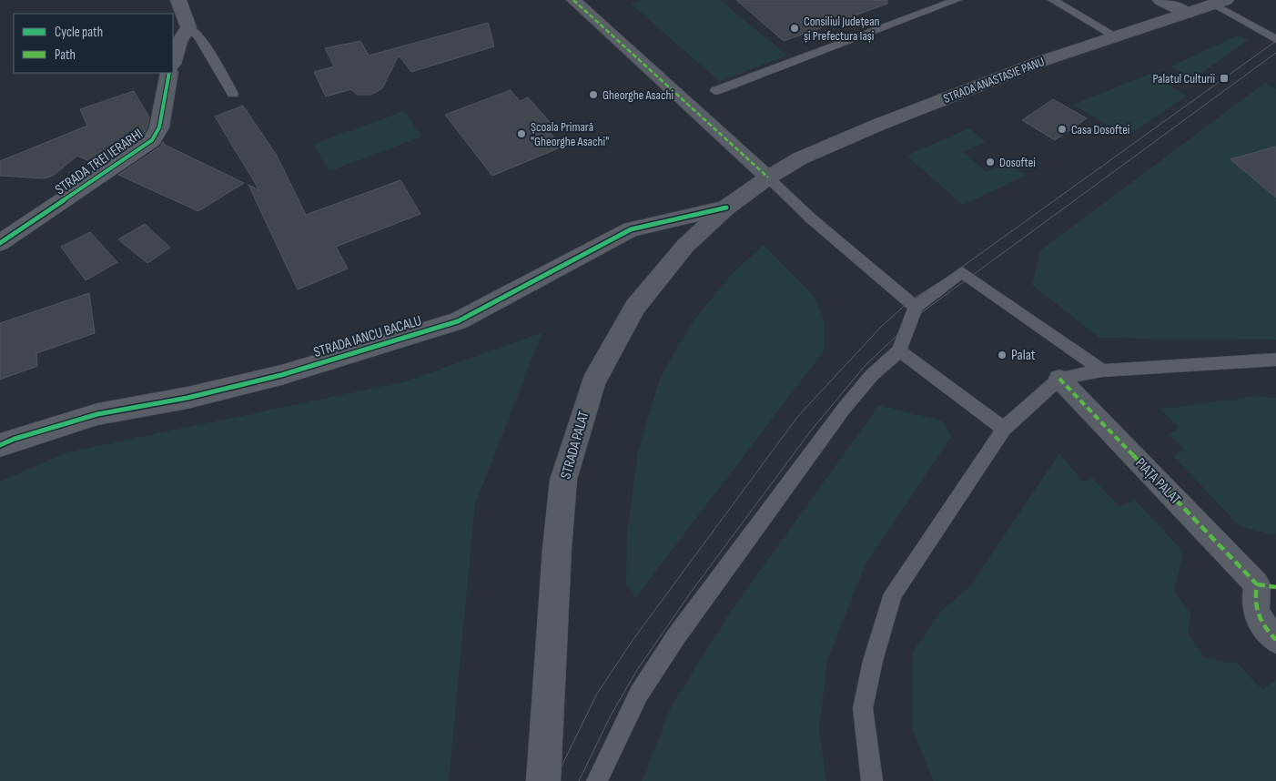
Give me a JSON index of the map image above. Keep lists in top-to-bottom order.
{
  "streets": {
    "main road": ["STRADA ANASTASIE PANU", "STRADA PALAT"],
    "street": ["STRADA TREI IERARHI", "STRADA IANCU BACALU", "PIAȚA PALAT"]
  },
  "crossings": [
    ["STRADA ANASTASIE PANU", "STRADA PALAT"],
    ["STRADA IANCU BACALU", "STRADA PALAT"]
  ],
  "places": {
    "other": [
      "Consiliul Județean și Prefectura Iași",
      "Gheorghe Asachi",
      "Casa Dosoftei",
      "Școala Primară \"Gheorghe Asachi\"",
      "Dosoftei",
      "Palat"
    ],
    "transit": ["Palatul Culturii"]
  },
  "legend": ["Cycle path", "Path"]
}
